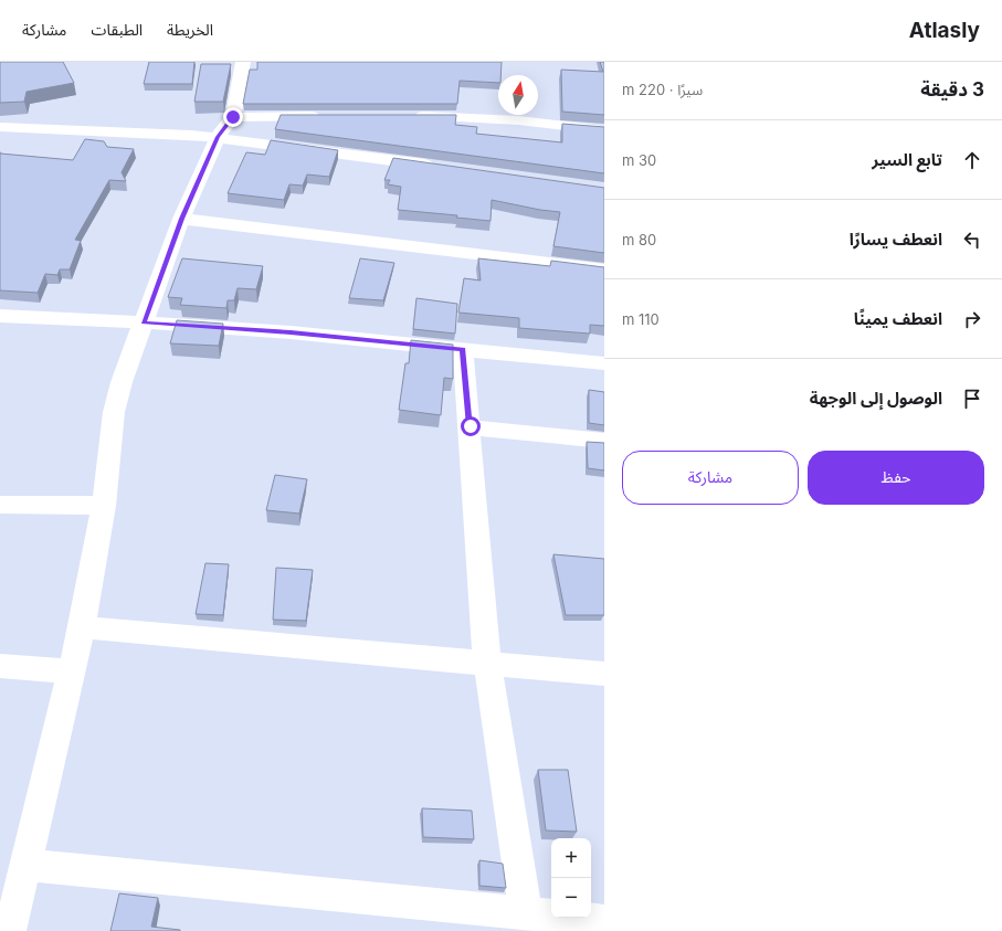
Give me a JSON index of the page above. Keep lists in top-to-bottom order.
{
  "north": "top",
  "page": {
    "header": "Atlasly",
    "nav": ["الخريطة", "الطبقات", "مشاركة"],
    "heading": ["3 دقيقة", "سيرًا · 220 m"],
    "list": [
      ["تابع السير", "30 m"],
      ["انعطف يسارًا", "80 m"],
      ["انعطف يمينًا", "110 m"],
      "الوصول إلى الوجهة"
    ],
    "buttons": ["حفظ", "مشاركة"],
    "map_buttons": ["+", "−"]
  }
}
